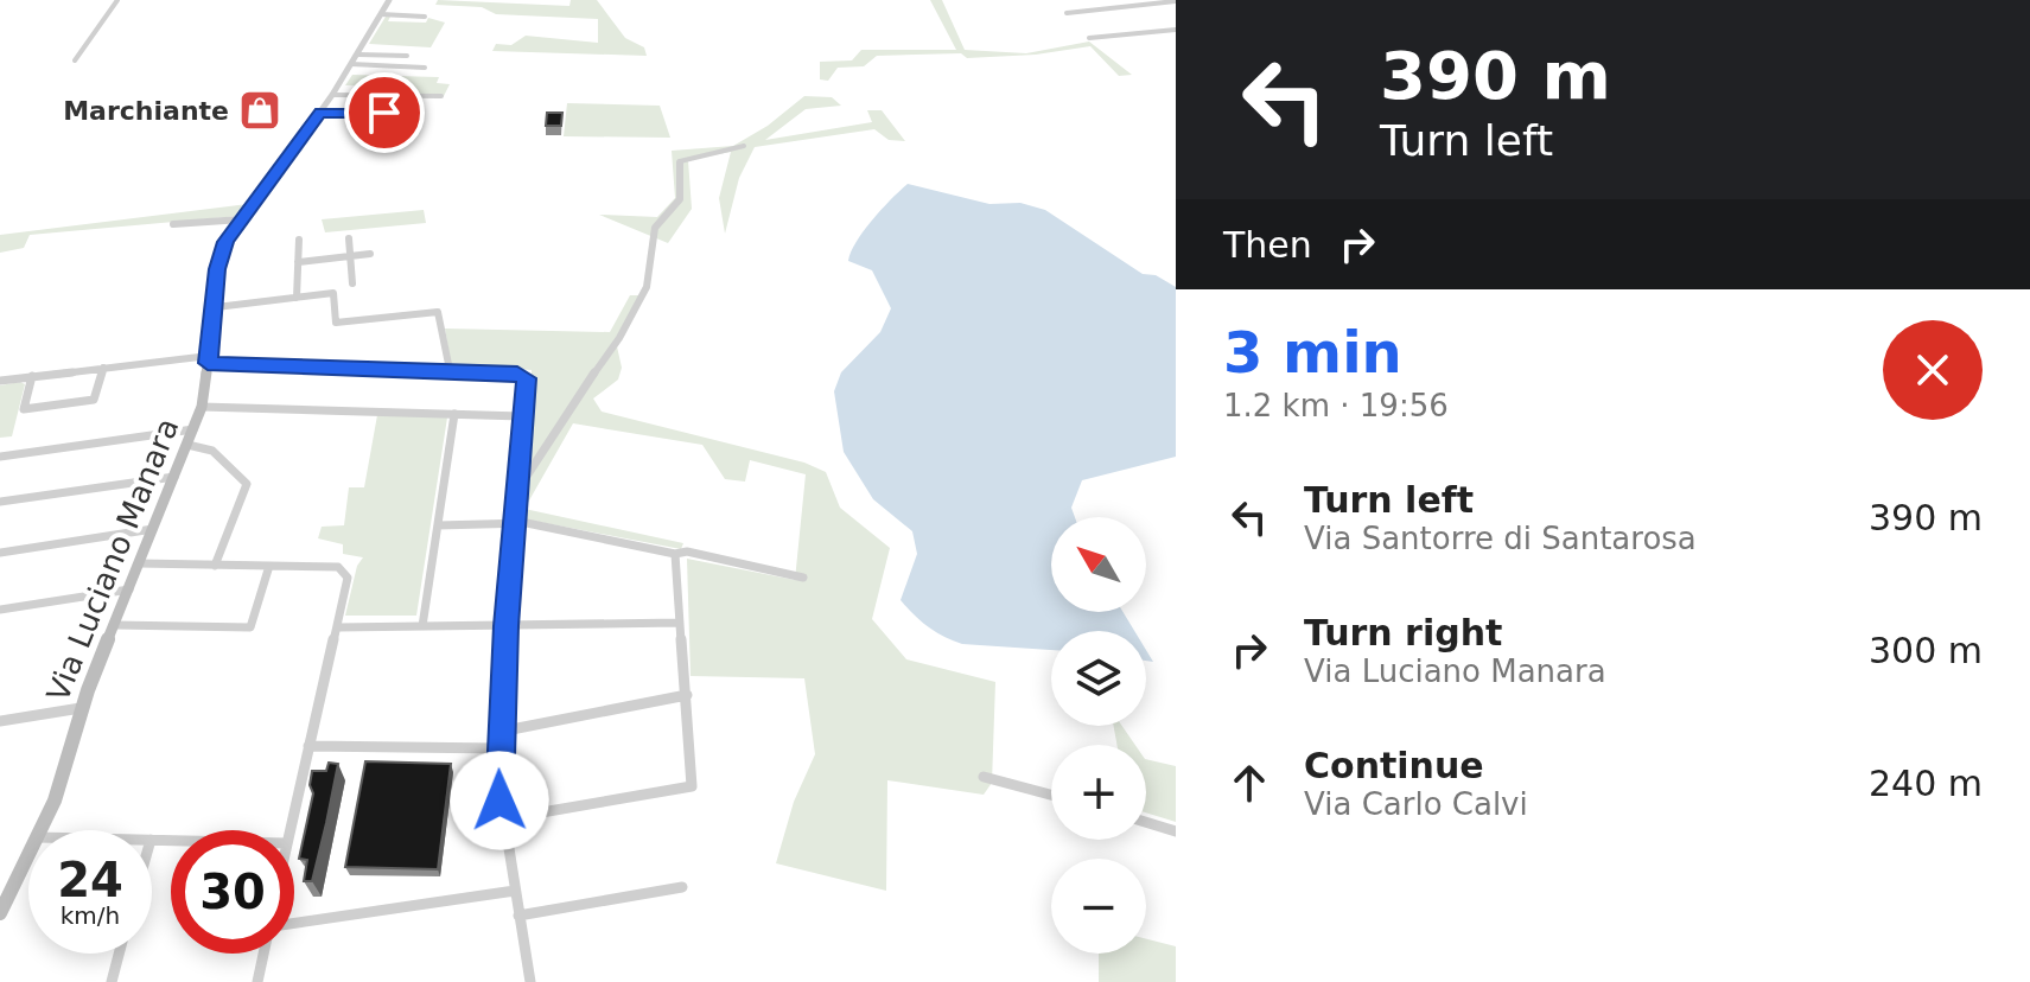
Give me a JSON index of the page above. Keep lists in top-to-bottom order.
{
  "streets": {
    "main road": ["Via Luciano Manara"]
  },
  "places": {
    "shop": ["Marchiante"]
  },
  "north": "top left",
  "page": {
    "turn": ["390 m", "Turn left"],
    "then": "Then",
    "heading": ["3 min", "1.2 km · 19:56"],
    "list": [
      {
        "name": "Turn left",
        "note": "Via Santorre di Santarosa",
        "value": "390 m"
      },
      {
        "name": "Turn right",
        "note": "Via Luciano Manara",
        "value": "300 m"
      },
      {
        "name": "Continue",
        "note": "Via Carlo Calvi",
        "value": "240 m"
      }
    ],
    "map_buttons": ["+", "−"],
    "speed": "24 km/h",
    "limit": "30"
  }
}
